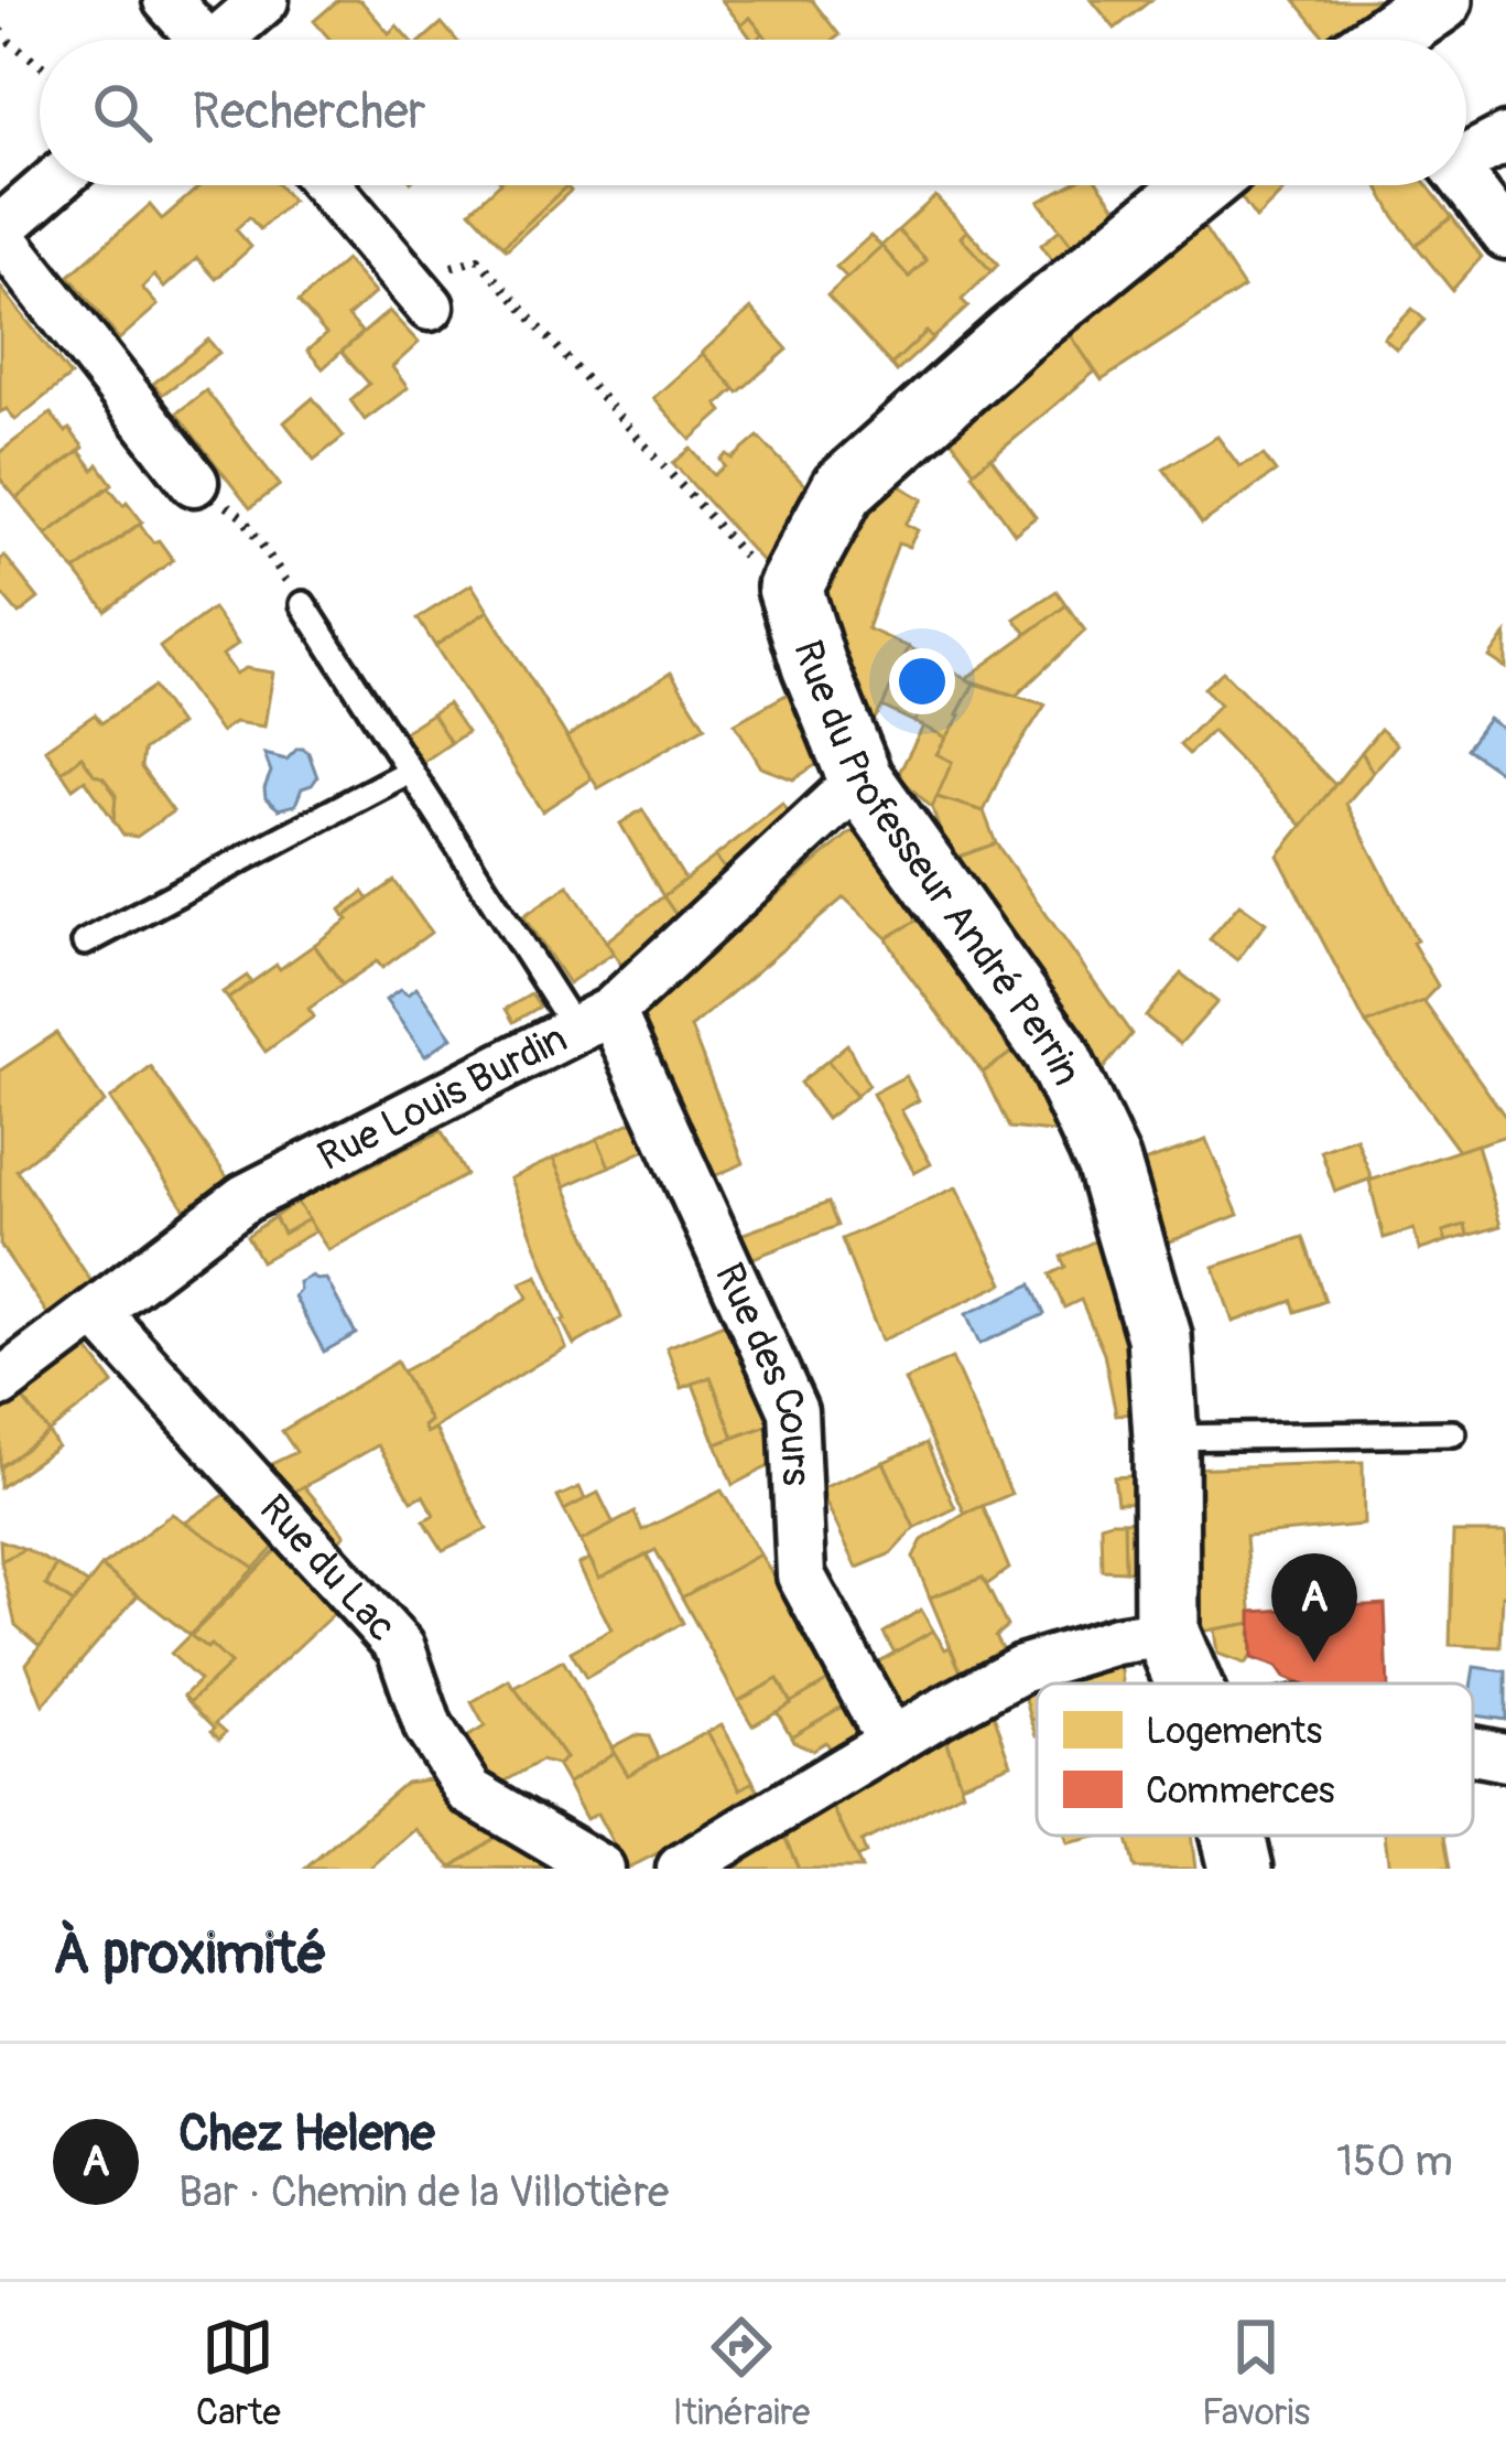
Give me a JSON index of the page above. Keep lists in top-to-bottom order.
{
  "streets": {
    "street": [
      "Rue du Professeur André Perrin",
      "Rue Louis Burdin",
      "Rue des Cours",
      "Rue du Lac"
    ]
  },
  "crossings": [
    ["Rue du Professeur André Perrin", "Rue Louis Burdin"],
    ["Rue Louis Burdin", "Rue des Cours"],
    ["Rue Louis Burdin", "Rue du Lac"]
  ],
  "legend": ["Logements", "Commerces"],
  "page": {
    "search": "Rechercher",
    "pins": "A",
    "heading": "À proximité",
    "list": [
      {
        "mark": "A",
        "name": "Chez Helene",
        "note": "Bar · Chemin de la Villotière",
        "value": "150 m"
      }
    ],
    "nav": ["Carte", "Itinéraire", "Favoris"]
  }
}
